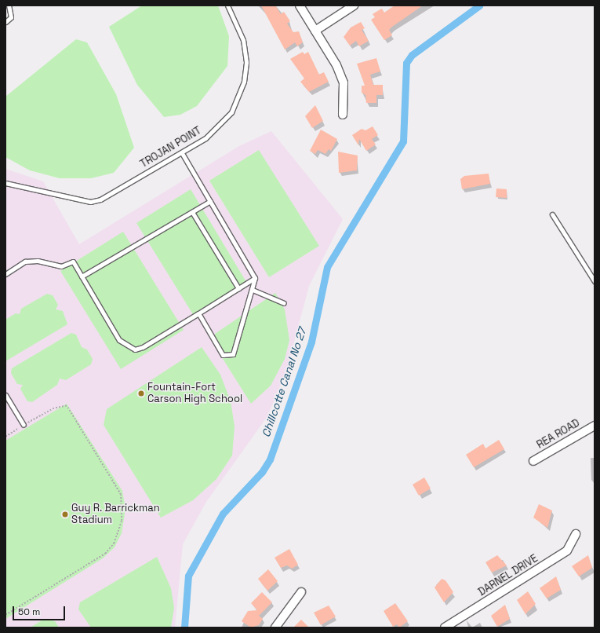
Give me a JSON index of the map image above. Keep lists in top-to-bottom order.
{
  "streets": {
    "street": ["REA ROAD", "DARNEL DRIVE"],
    "lane": ["TROJAN POINT"]
  },
  "water": ["Chillcotte Canal No 27"],
  "places": ["Fountain-Fort Carson High School", "Guy R. Barrickman Stadium"],
  "scale_bar": "50 m"
}
